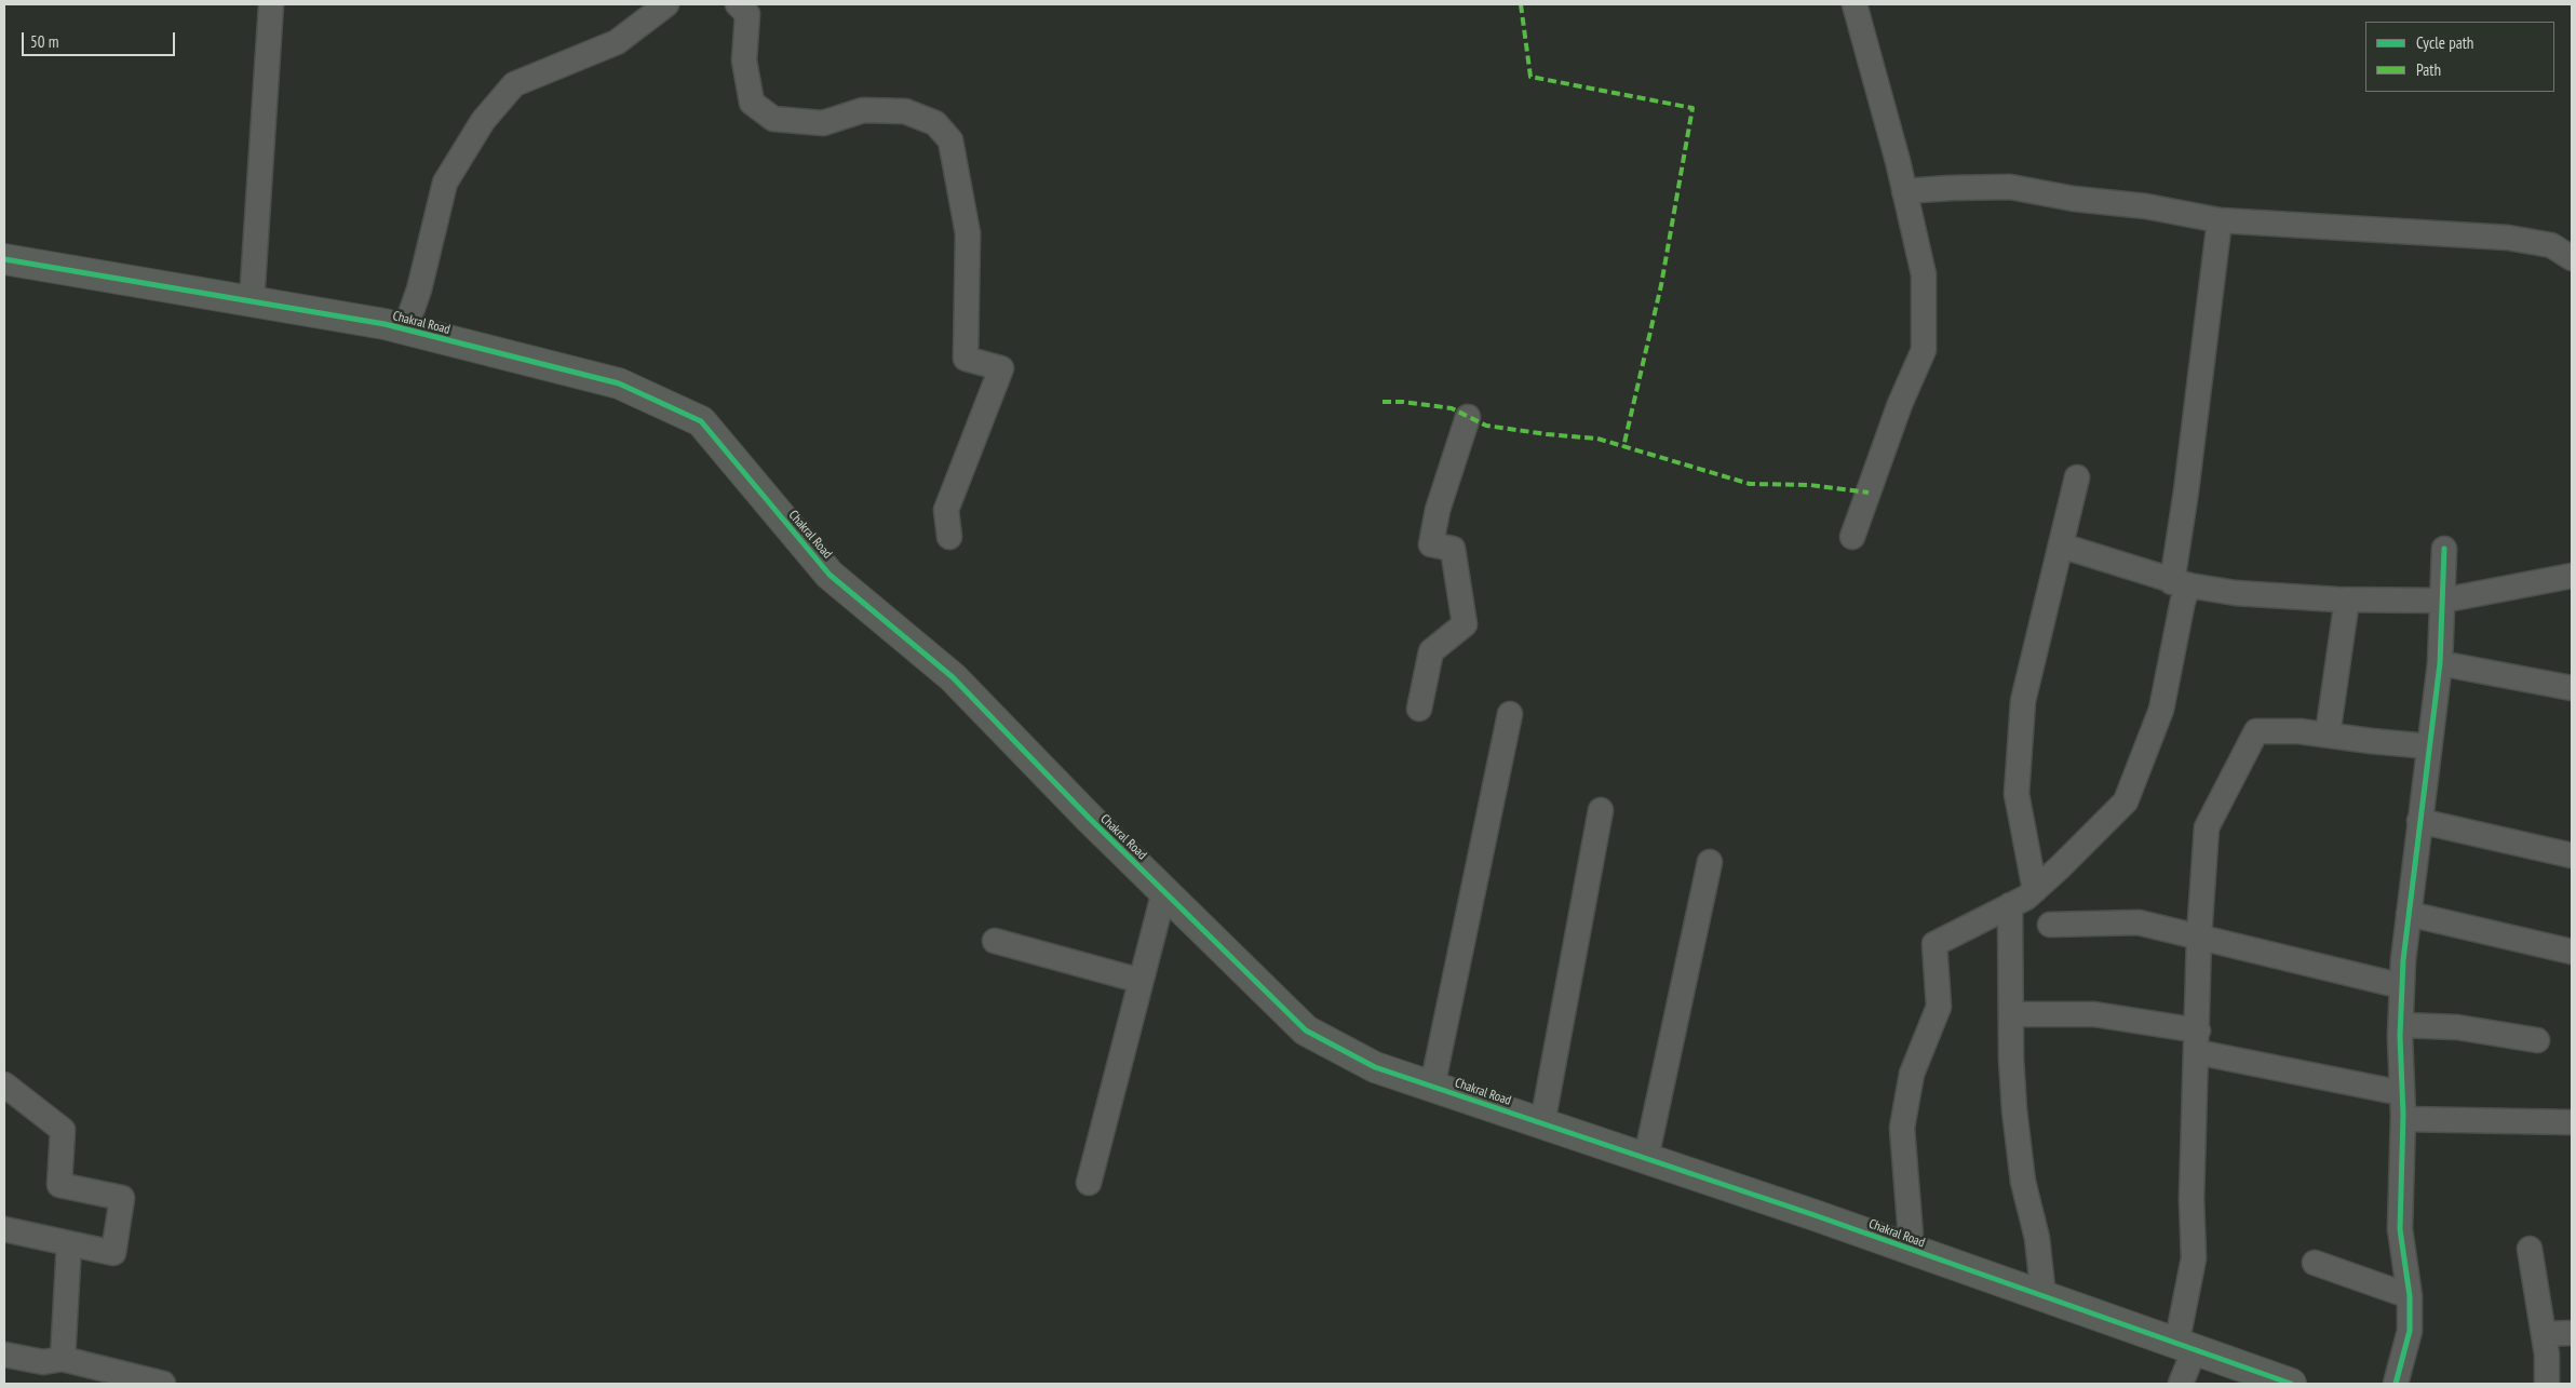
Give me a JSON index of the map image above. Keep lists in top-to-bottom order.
{
  "streets": {
    "street": ["Chakral Road"]
  },
  "legend": ["Cycle path", "Path"],
  "scale_bar": "50 m"
}
